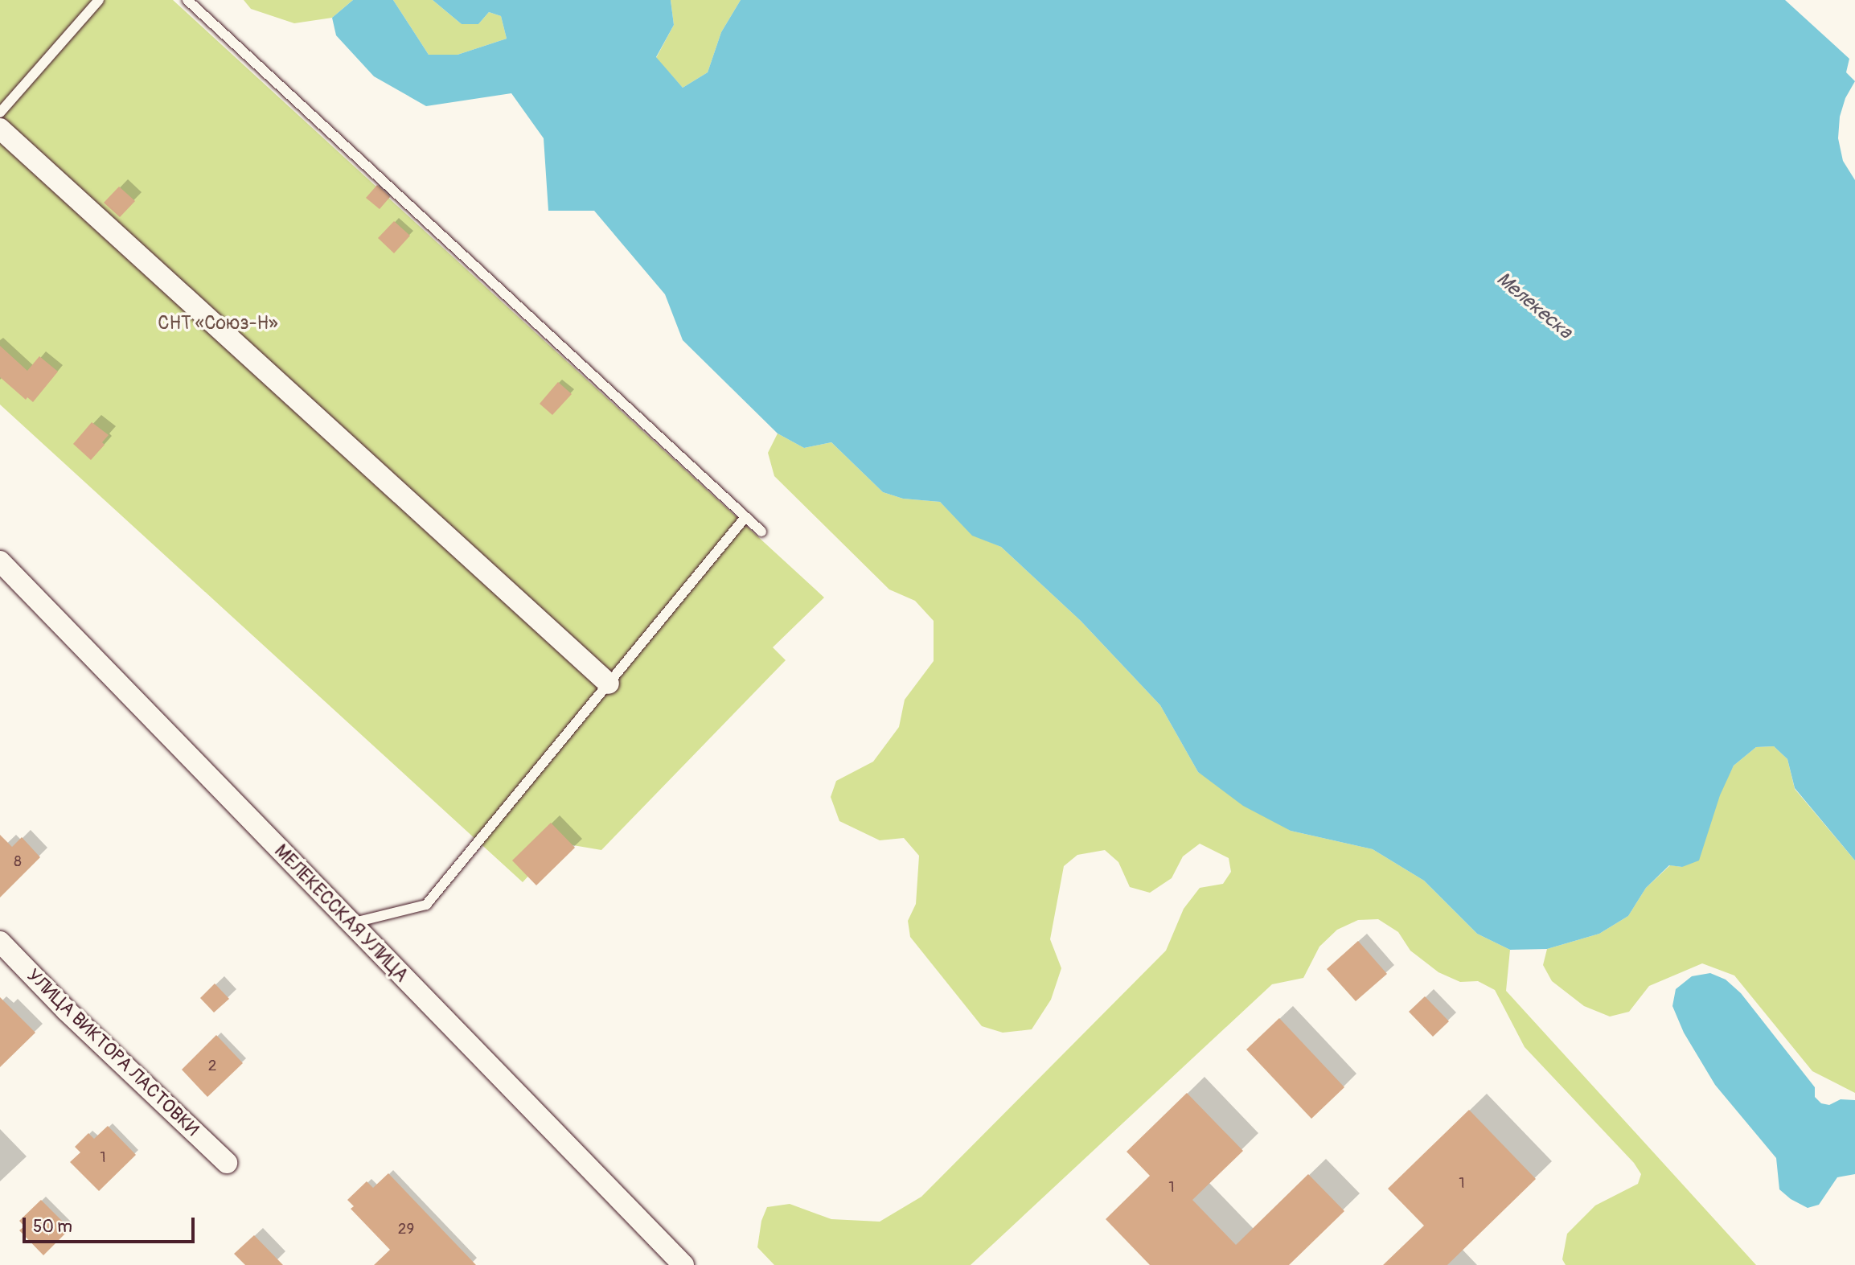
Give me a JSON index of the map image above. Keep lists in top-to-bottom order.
{
  "streets": {
    "street": ["МЕЛЕКЕССКАЯ УЛИЦА", "УЛИЦА ВИКТОРА ЛАСТОВКИ"]
  },
  "water": ["Мелекеска"],
  "parks": ["СНТ «Союз-Н»"],
  "house_numbers": [
    "8",
    "2",
    "1",
    "1",
    "1",
    "29"
  ],
  "scale_bar": "50 m"
}
